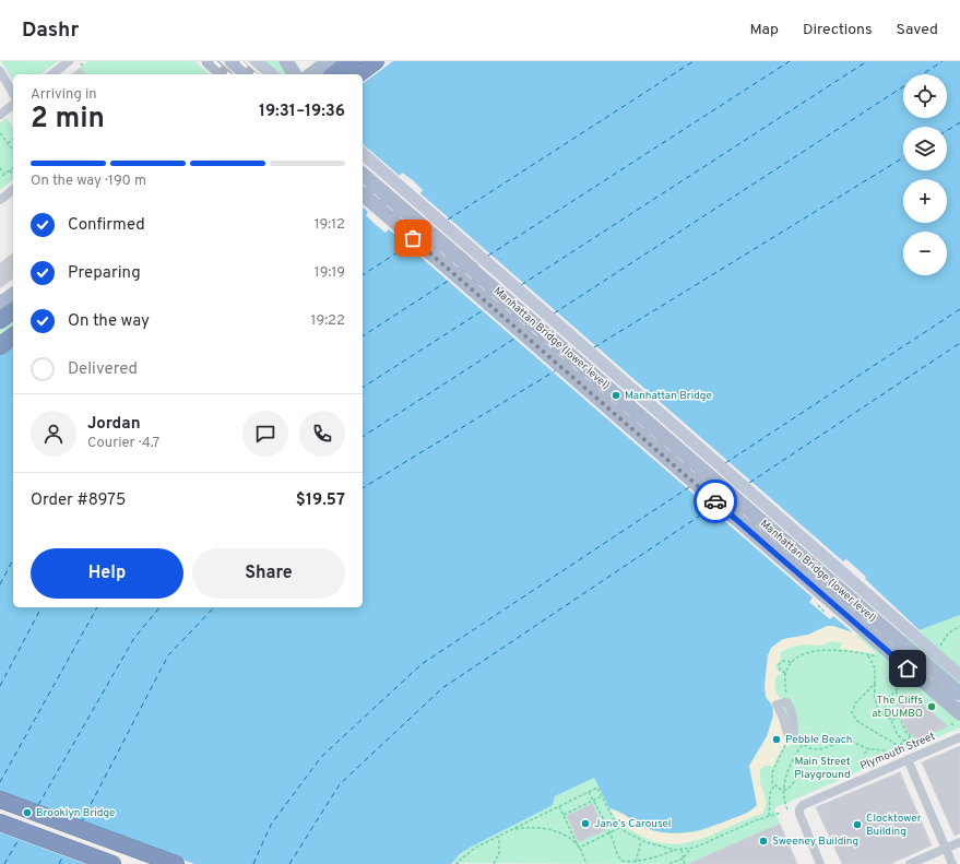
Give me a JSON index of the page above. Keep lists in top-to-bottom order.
{
  "streets": {
    "main road": ["Manhattan Bridge (lower level)"],
    "street": ["Plymouth Street"]
  },
  "parks": ["Main Street Playground"],
  "places": [
    "Manhattan Bridge",
    "The Cliffs at DUMBO",
    "Pebble Beach",
    "Brooklyn Bridge",
    "Jane's Carousel",
    "Clocktower Building",
    "Sweeney Building"
  ],
  "page": {
    "header": "Dashr",
    "nav": ["Map", "Directions", "Saved"],
    "map_buttons": ["+", "−"],
    "heading": ["2 min", "Arriving in", "19:31–19:36"],
    "panel": [
      "Jordan",
      "Courier · 4.7",
      "Order #8975",
      "$19.57"
    ],
    "bar": "On the way · 190 m",
    "list": [
      ["Confirmed", "19:12"],
      ["Preparing", "19:19"],
      ["On the way", "19:22"],
      "Delivered"
    ],
    "buttons": ["Help", "Share"]
  }
}
